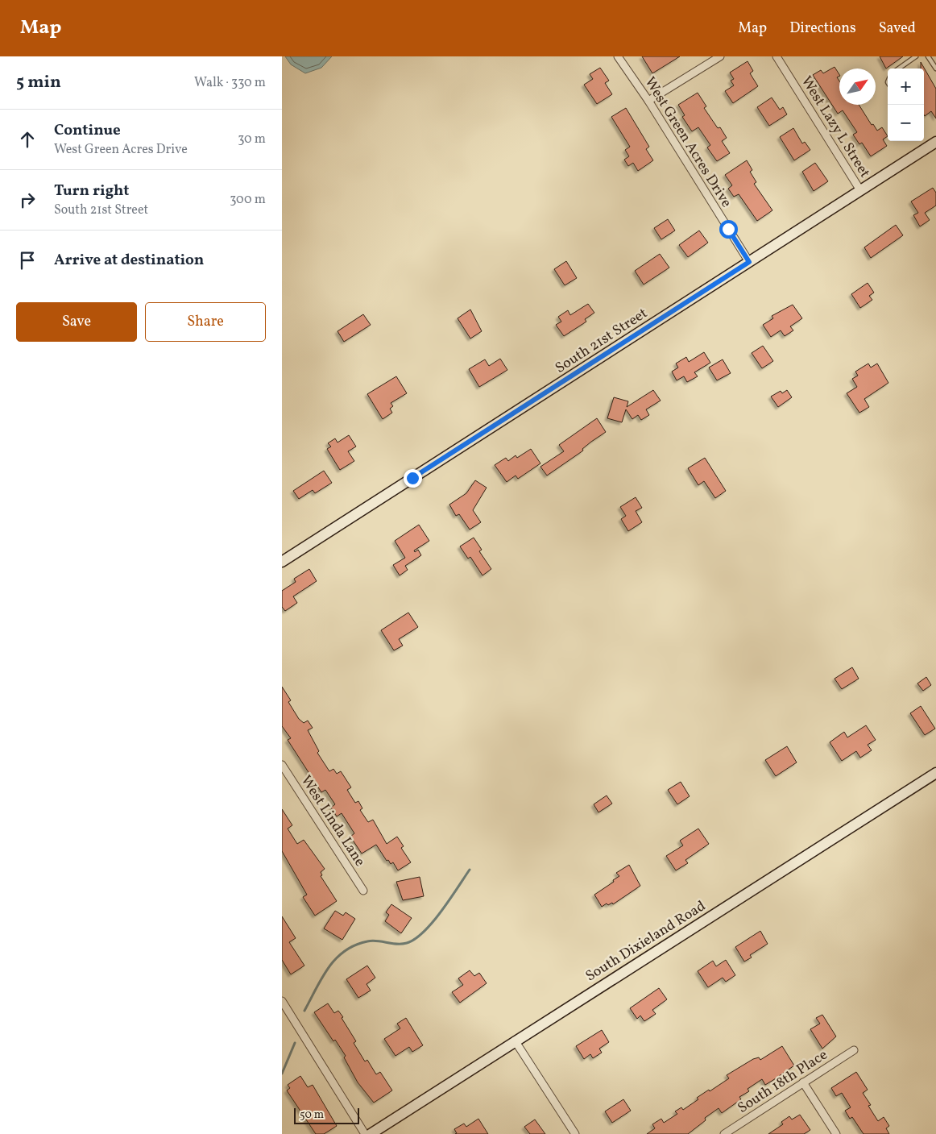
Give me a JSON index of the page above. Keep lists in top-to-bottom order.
{
  "streets": {
    "street": [
      "West Lazy L Street",
      "West Green Acres Drive",
      "South 21st Street",
      "West Linda Lane",
      "South Dixieland Road",
      "South 18th Place"
    ]
  },
  "crossings": [
    ["West Lazy L Street", "South 21st Street"],
    ["West Green Acres Drive", "South 21st Street"]
  ],
  "scale_bar": "50 m",
  "north": "top right",
  "page": {
    "header": "Map",
    "nav": ["Map", "Directions", "Saved"],
    "heading": ["5 min", "Walk · 330 m"],
    "map_buttons": ["+", "−"],
    "list": [
      ["Continue", "West Green Acres Drive", "30 m"],
      ["Turn right", "South 21st Street", "300 m"],
      "Arrive at destination"
    ],
    "buttons": ["Save", "Share"],
    "scale": "50 m"
  }
}
